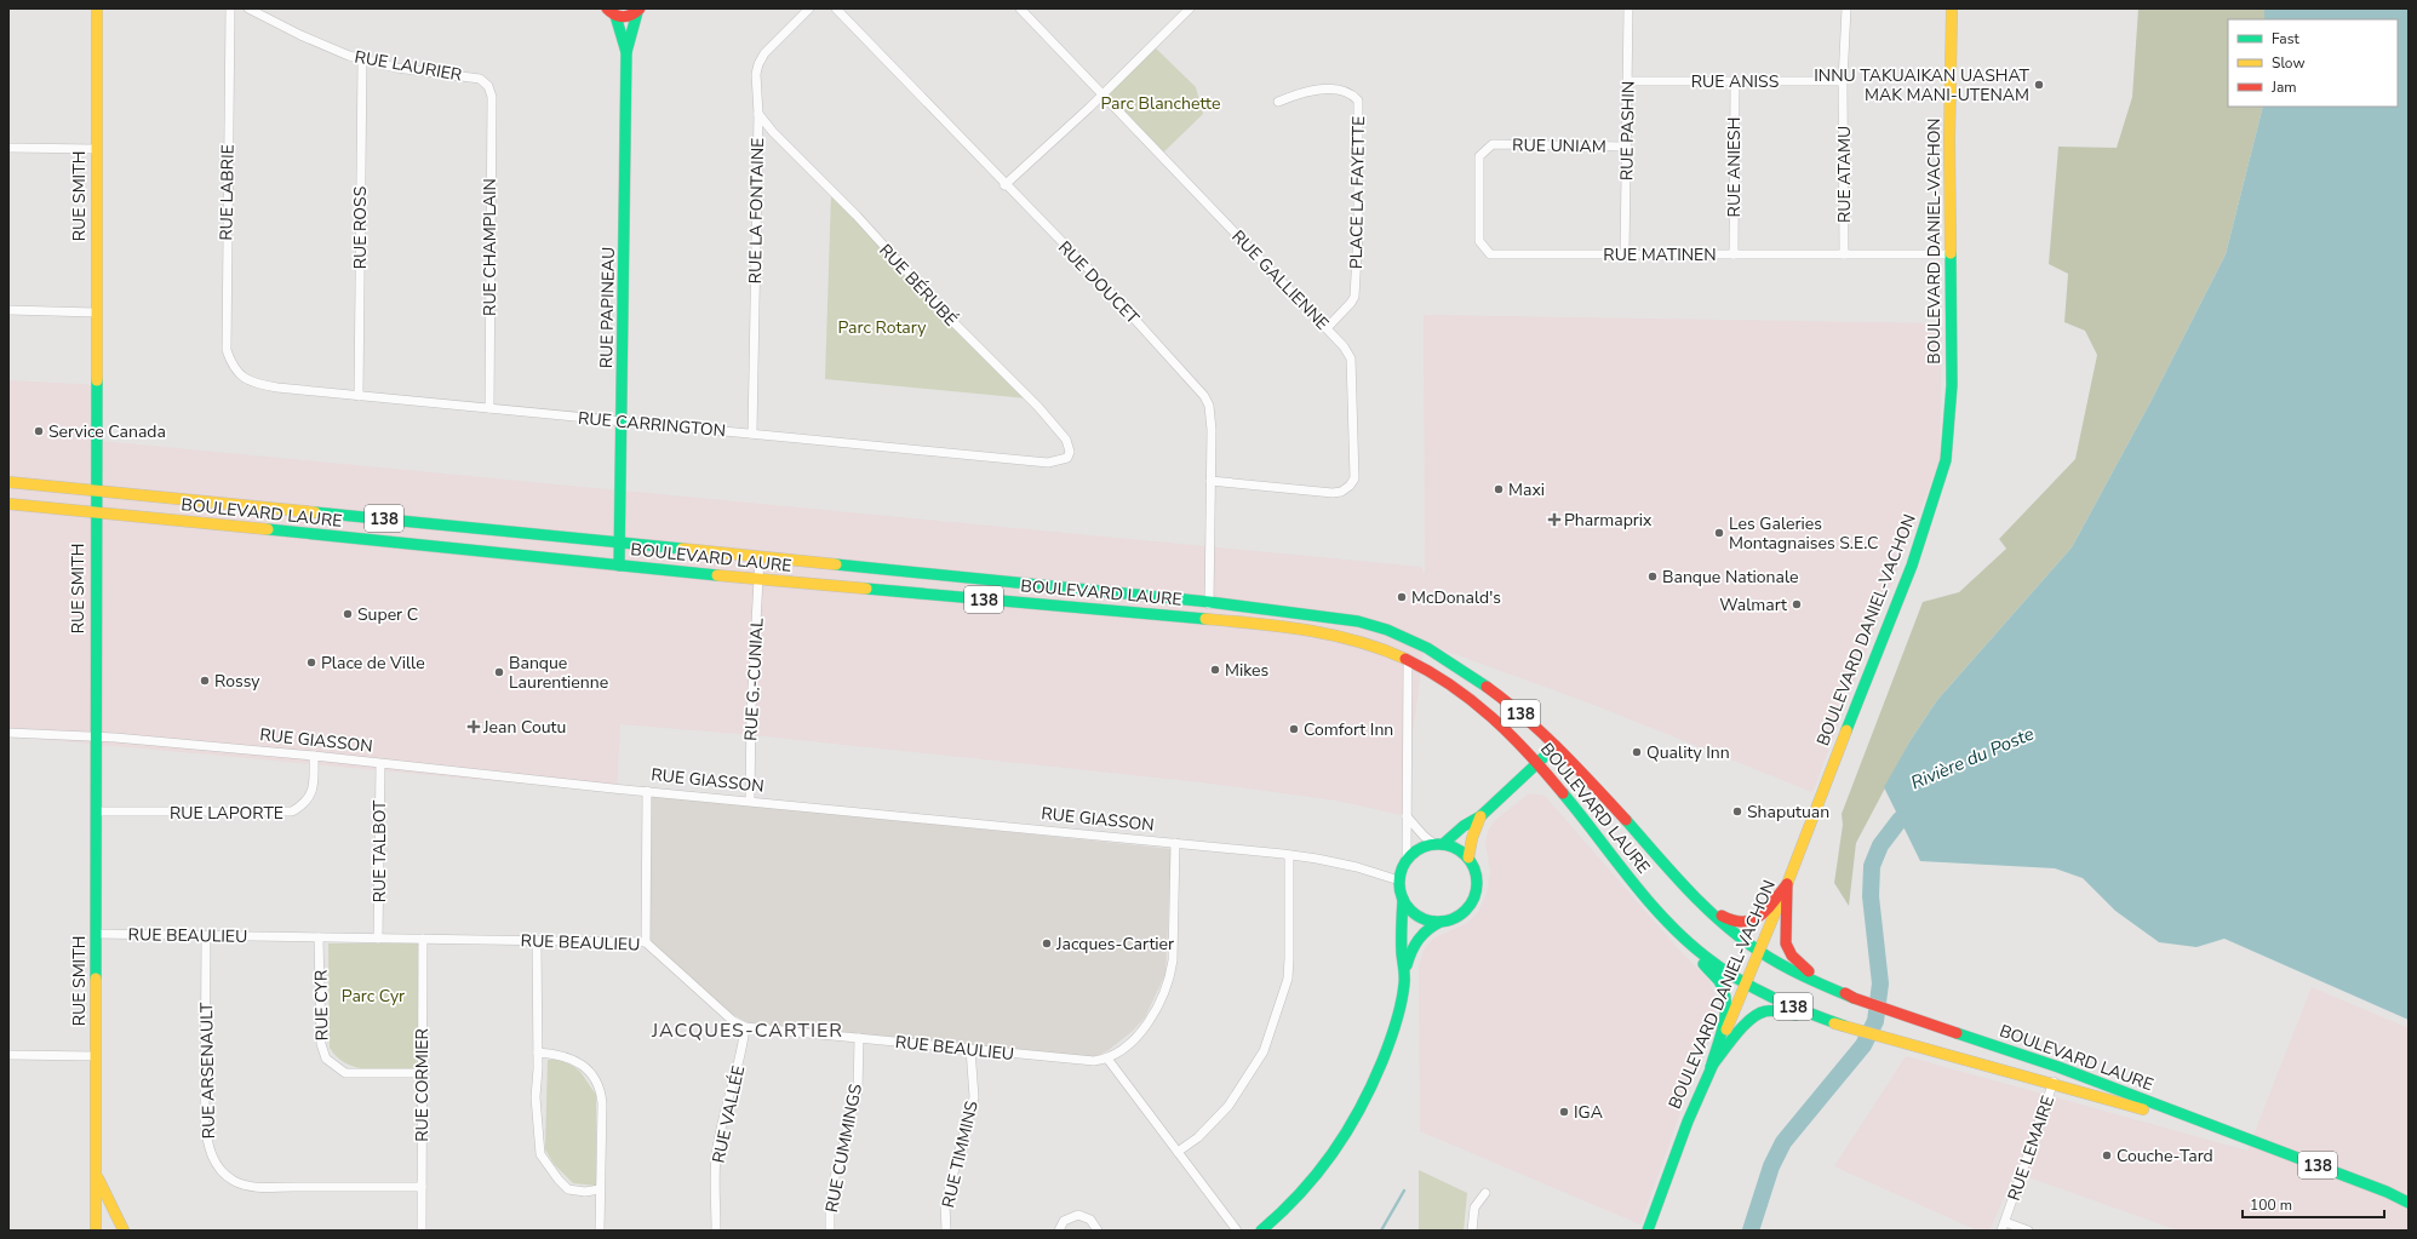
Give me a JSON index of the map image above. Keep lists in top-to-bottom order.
{
  "streets": {
    "main road": [
      "RUE SMITH",
      "BOULEVARD DANIEL-VACHON",
      "RUE PAPINEAU",
      "BOULEVARD LAURE",
      "138"
    ],
    "street": [
      "RUE LAURIER",
      "RUE ANISS",
      "RUE PASHIN",
      "RUE UNIAM",
      "RUE ANIESH",
      "RUE ATAMU",
      "RUE LABRIE",
      "PLACE LA FAYETTE",
      "RUE LA FONTAINE",
      "RUE ROSS",
      "RUE CHAMPLAIN",
      "RUE MATINEN",
      "RUE GALLIENNE",
      "RUE DOUCET",
      "RUE BÉRUBÉ",
      "RUE CARRINGTON",
      "RUE G.-CUNIAL",
      "RUE GIASSON",
      "RUE LAPORTE",
      "RUE TALBOT",
      "RUE BEAULIEU",
      "RUE CYR",
      "RUE ARSENAULT",
      "RUE CORMIER",
      "RUE VALLÉE",
      "RUE CUMMINGS",
      "RUE LEMAIRE",
      "RUE TIMMINS"
    ]
  },
  "crossings": [
    ["RUE LAURIER", "RUE ROSS"],
    ["RUE LAURIER", "RUE CHAMPLAIN"],
    ["RUE ANISS", "RUE PASHIN"],
    ["RUE ANISS", "RUE ANIESH"],
    ["RUE ANISS", "RUE ATAMU"],
    ["RUE PASHIN", "RUE UNIAM"],
    ["RUE PASHIN", "RUE MATINEN"],
    ["RUE UNIAM", "RUE MATINEN"],
    ["RUE ANIESH", "RUE MATINEN"],
    ["RUE ATAMU", "RUE MATINEN"],
    ["RUE LABRIE", "RUE CARRINGTON"],
    ["PLACE LA FAYETTE", "RUE GALLIENNE"],
    ["RUE SMITH", "BOULEVARD LAURE"],
    ["RUE SMITH", "RUE GIASSON"],
    ["RUE SMITH", "RUE LAPORTE"],
    ["RUE SMITH", "RUE BEAULIEU"],
    ["RUE LA FONTAINE", "RUE BÉRUBÉ"],
    ["RUE LA FONTAINE", "RUE CARRINGTON"],
    ["RUE ROSS", "RUE CARRINGTON"],
    ["BOULEVARD DANIEL-VACHON", "RUE MATINEN"],
    ["BOULEVARD DANIEL-VACHON", "BOULEVARD LAURE"],
    ["RUE CHAMPLAIN", "RUE CARRINGTON"],
    ["RUE GALLIENNE", "RUE DOUCET"],
    ["RUE DOUCET", "BOULEVARD LAURE"],
    ["RUE BÉRUBÉ", "RUE CARRINGTON"],
    ["RUE PAPINEAU", "RUE CARRINGTON"],
    ["RUE PAPINEAU", "BOULEVARD LAURE"],
    ["BOULEVARD LAURE", "RUE G.-CUNIAL"],
    ["BOULEVARD LAURE", "RUE LEMAIRE"],
    ["RUE G.-CUNIAL", "RUE GIASSON"],
    ["RUE GIASSON", "RUE LAPORTE"],
    ["RUE GIASSON", "RUE TALBOT"],
    ["RUE TALBOT", "RUE BEAULIEU"],
    ["RUE BEAULIEU", "RUE CYR"],
    ["RUE BEAULIEU", "RUE ARSENAULT"],
    ["RUE BEAULIEU", "RUE CORMIER"],
    ["RUE BEAULIEU", "RUE VALLÉE"],
    ["RUE BEAULIEU", "RUE CUMMINGS"],
    ["RUE BEAULIEU", "RUE TIMMINS"],
    ["RUE CYR", "RUE CORMIER"],
    ["RUE ARSENAULT", "RUE CORMIER"]
  ],
  "districts": ["JACQUES-CARTIER"],
  "water": ["Rivière du Poste"],
  "parks": ["Parc Blanchette", "Parc Rotary", "Parc Cyr"],
  "places": {
    "other": [
      "INNU TAKUAIKAN UASHAT MAK MANI-UTENAM",
      "Service Canada",
      "Maxi",
      "Les Galeries Montagnaises S.E.C",
      "Banque Nationale",
      "McDonald's",
      "Walmart",
      "Super C",
      "Place de Ville",
      "Mikes",
      "Banque Laurentienne",
      "Rossy",
      "Comfort Inn",
      "Quality Inn",
      "Shaputuan",
      "Jacques-Cartier",
      "IGA",
      "Couche-Tard"
    ],
    "health": ["Pharmaprix", "Jean Coutu"]
  },
  "legend": ["Fast", "Slow", "Jam"],
  "scale_bar": "100 m"
}
